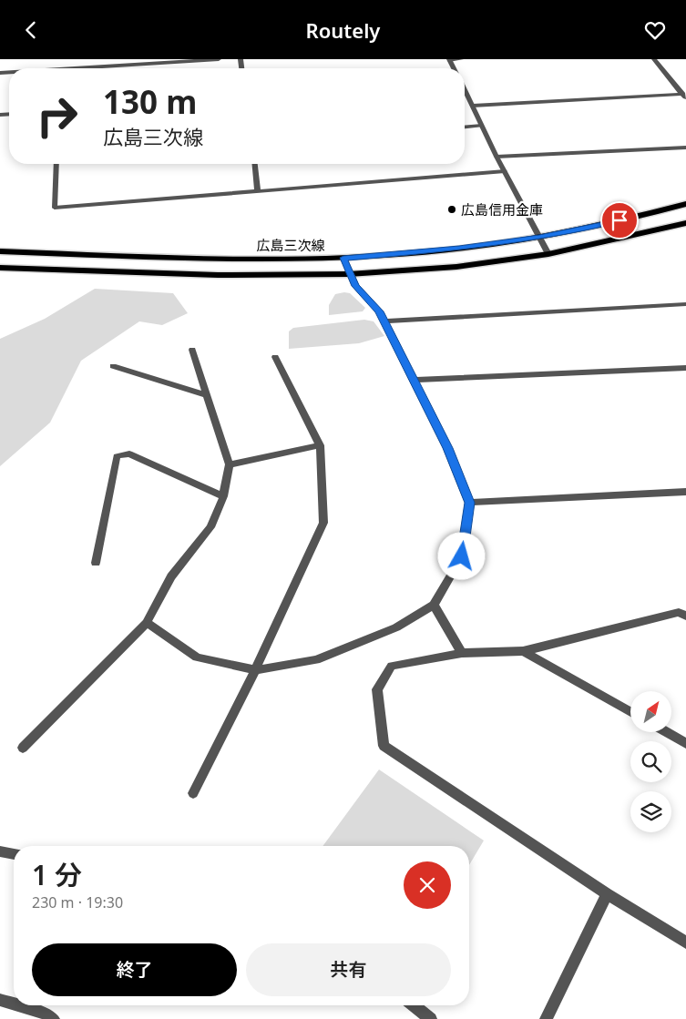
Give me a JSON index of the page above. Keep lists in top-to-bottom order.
{
  "streets": {
    "main road": ["広島三次線"]
  },
  "places": ["広島信用金庫"],
  "north": "top right",
  "page": {
    "header": "Routely",
    "turn": ["130 m", "広島三次線"],
    "heading": ["1 分", "230 m · 19:30"],
    "buttons": ["終了", "共有"]
  }
}
